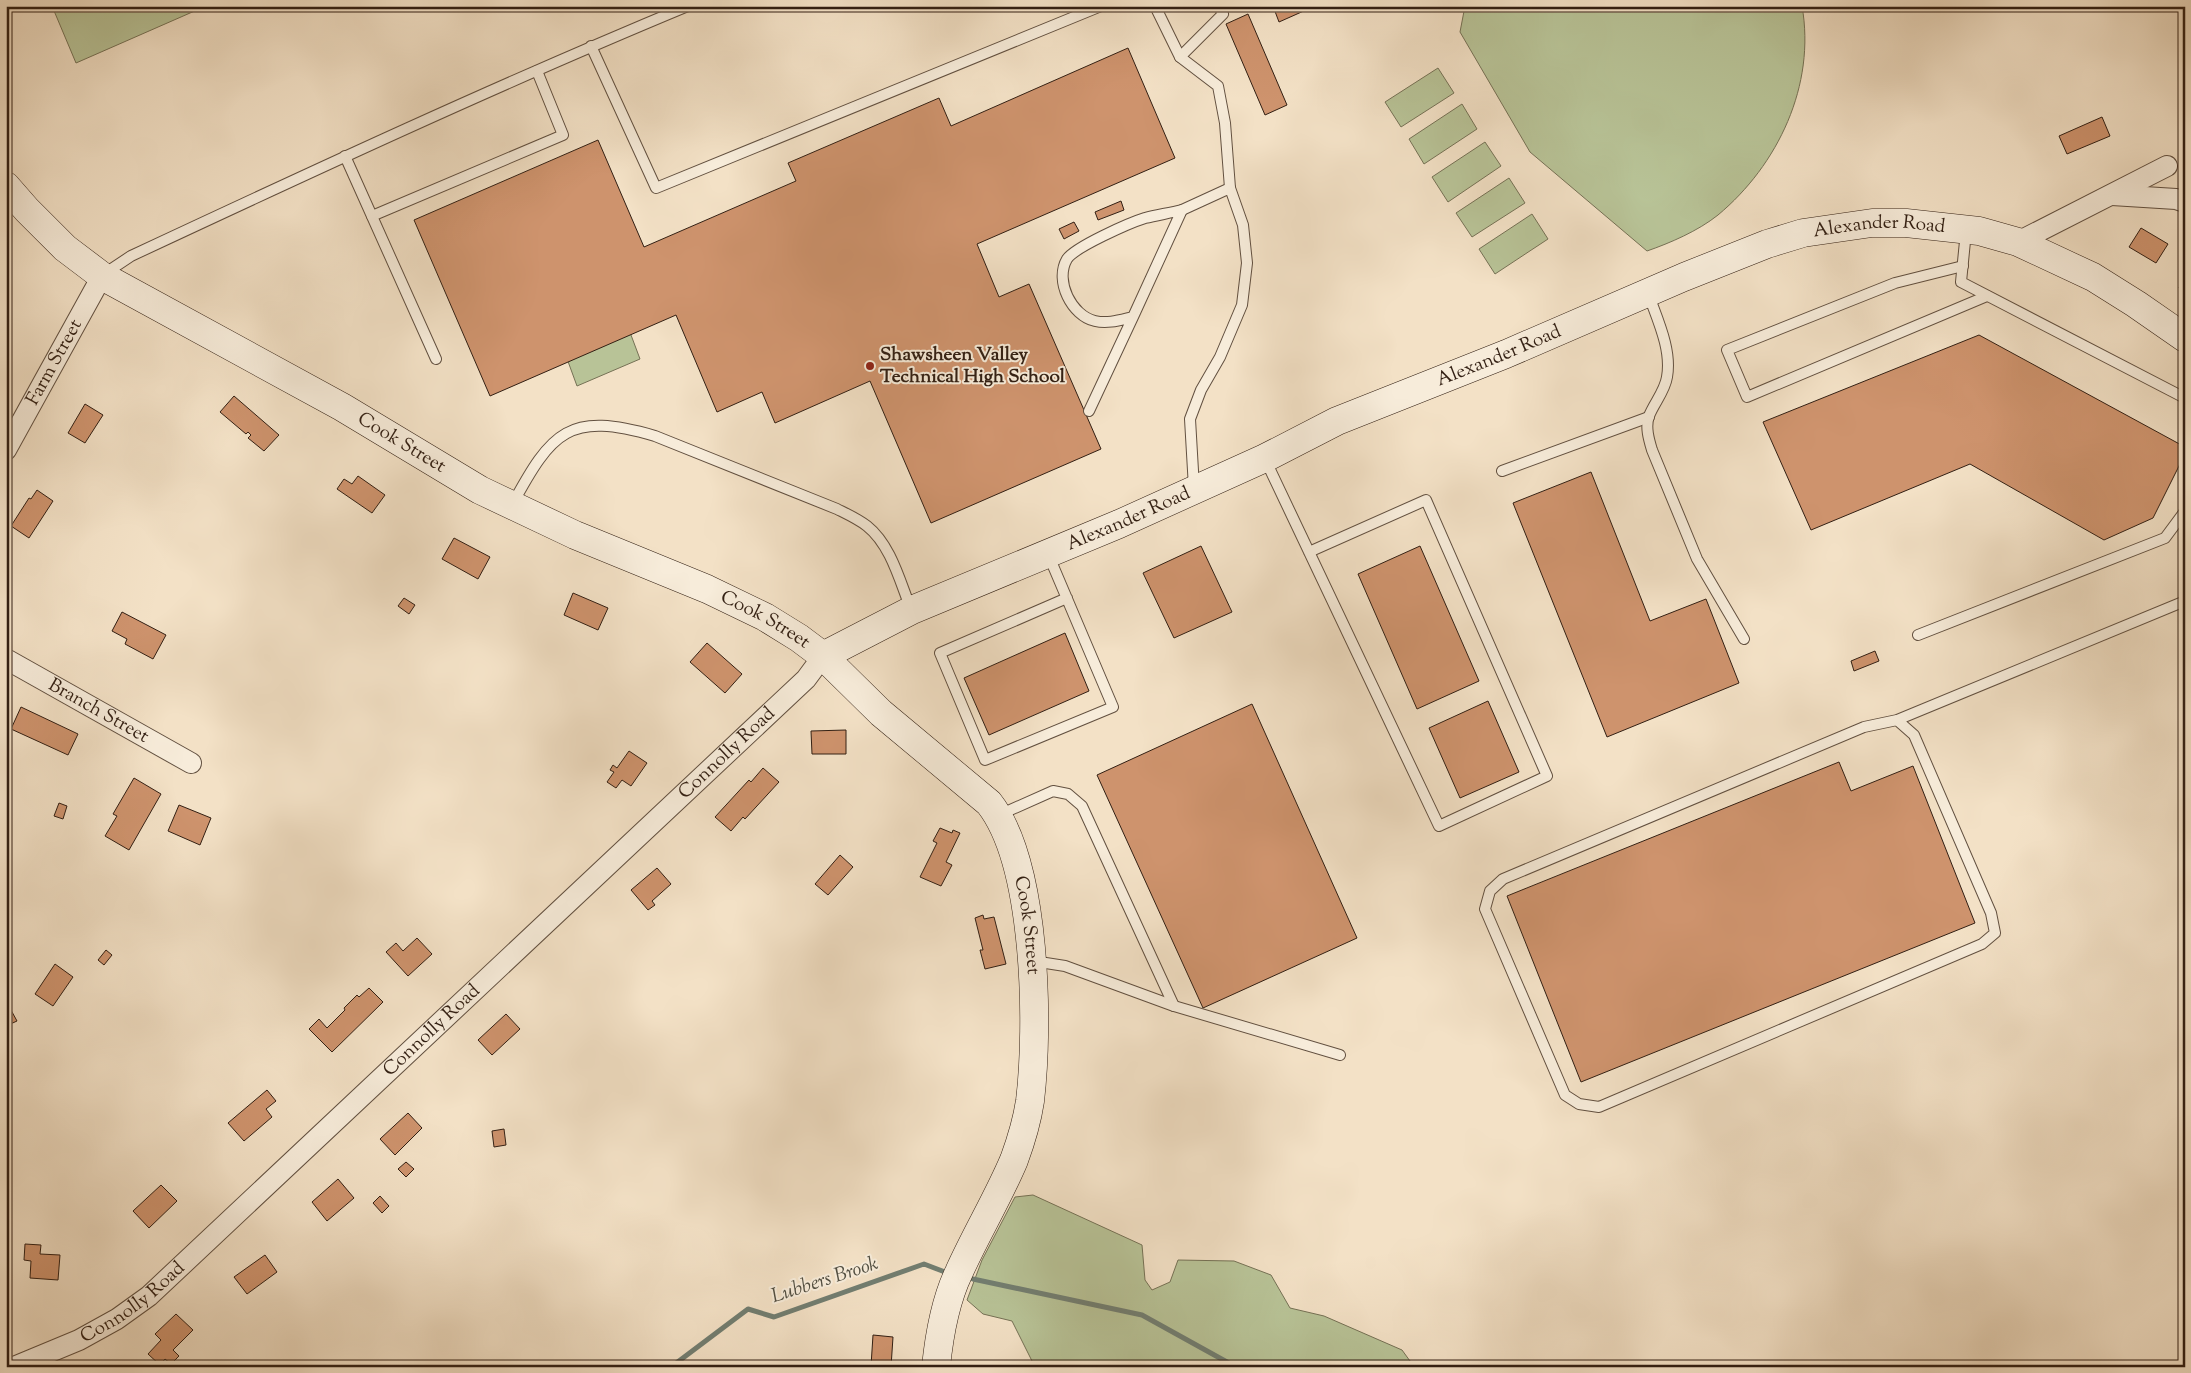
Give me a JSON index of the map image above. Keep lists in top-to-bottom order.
{
  "streets": {
    "street": [
      "Alexander Road",
      "Farm Street",
      "Cook Street",
      "Branch Street",
      "Connolly Road"
    ]
  },
  "crossings": [
    ["Alexander Road", "Cook Street"],
    ["Alexander Road", "Connolly Road"],
    ["Farm Street", "Cook Street"],
    ["Cook Street", "Connolly Road"]
  ],
  "water": ["Lubbers Brook"],
  "places": ["Shawsheen Valley Technical High School"]
}
